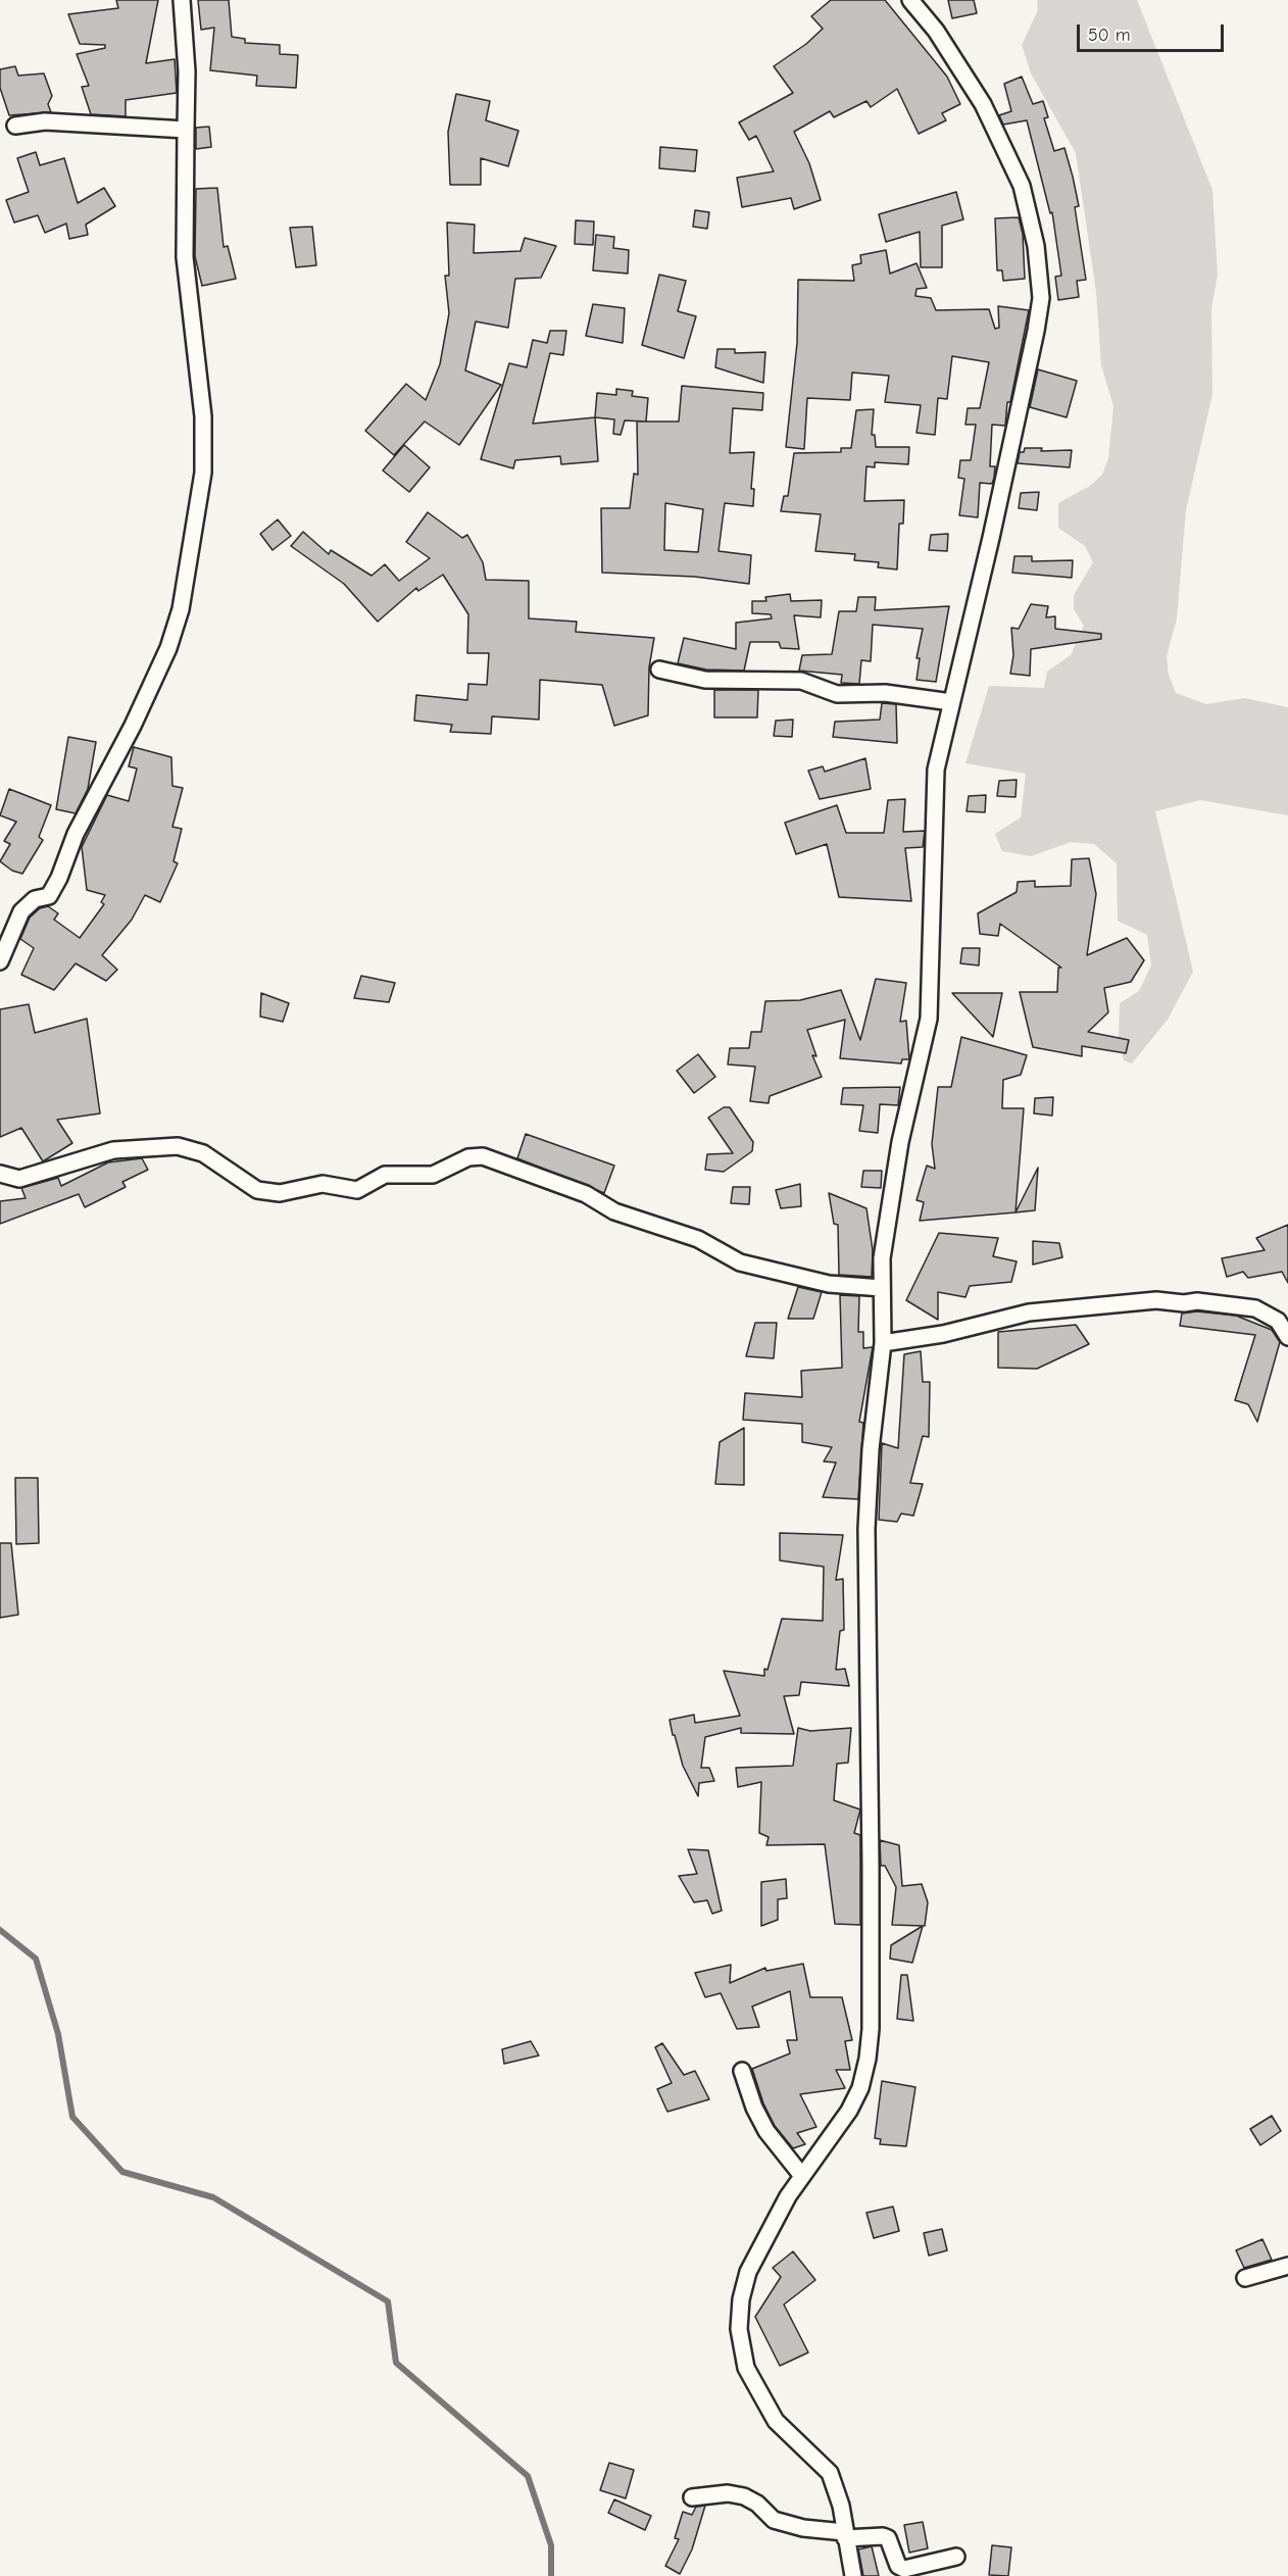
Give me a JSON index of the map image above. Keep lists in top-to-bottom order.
{
  "scale_bar": "50 m"
}
